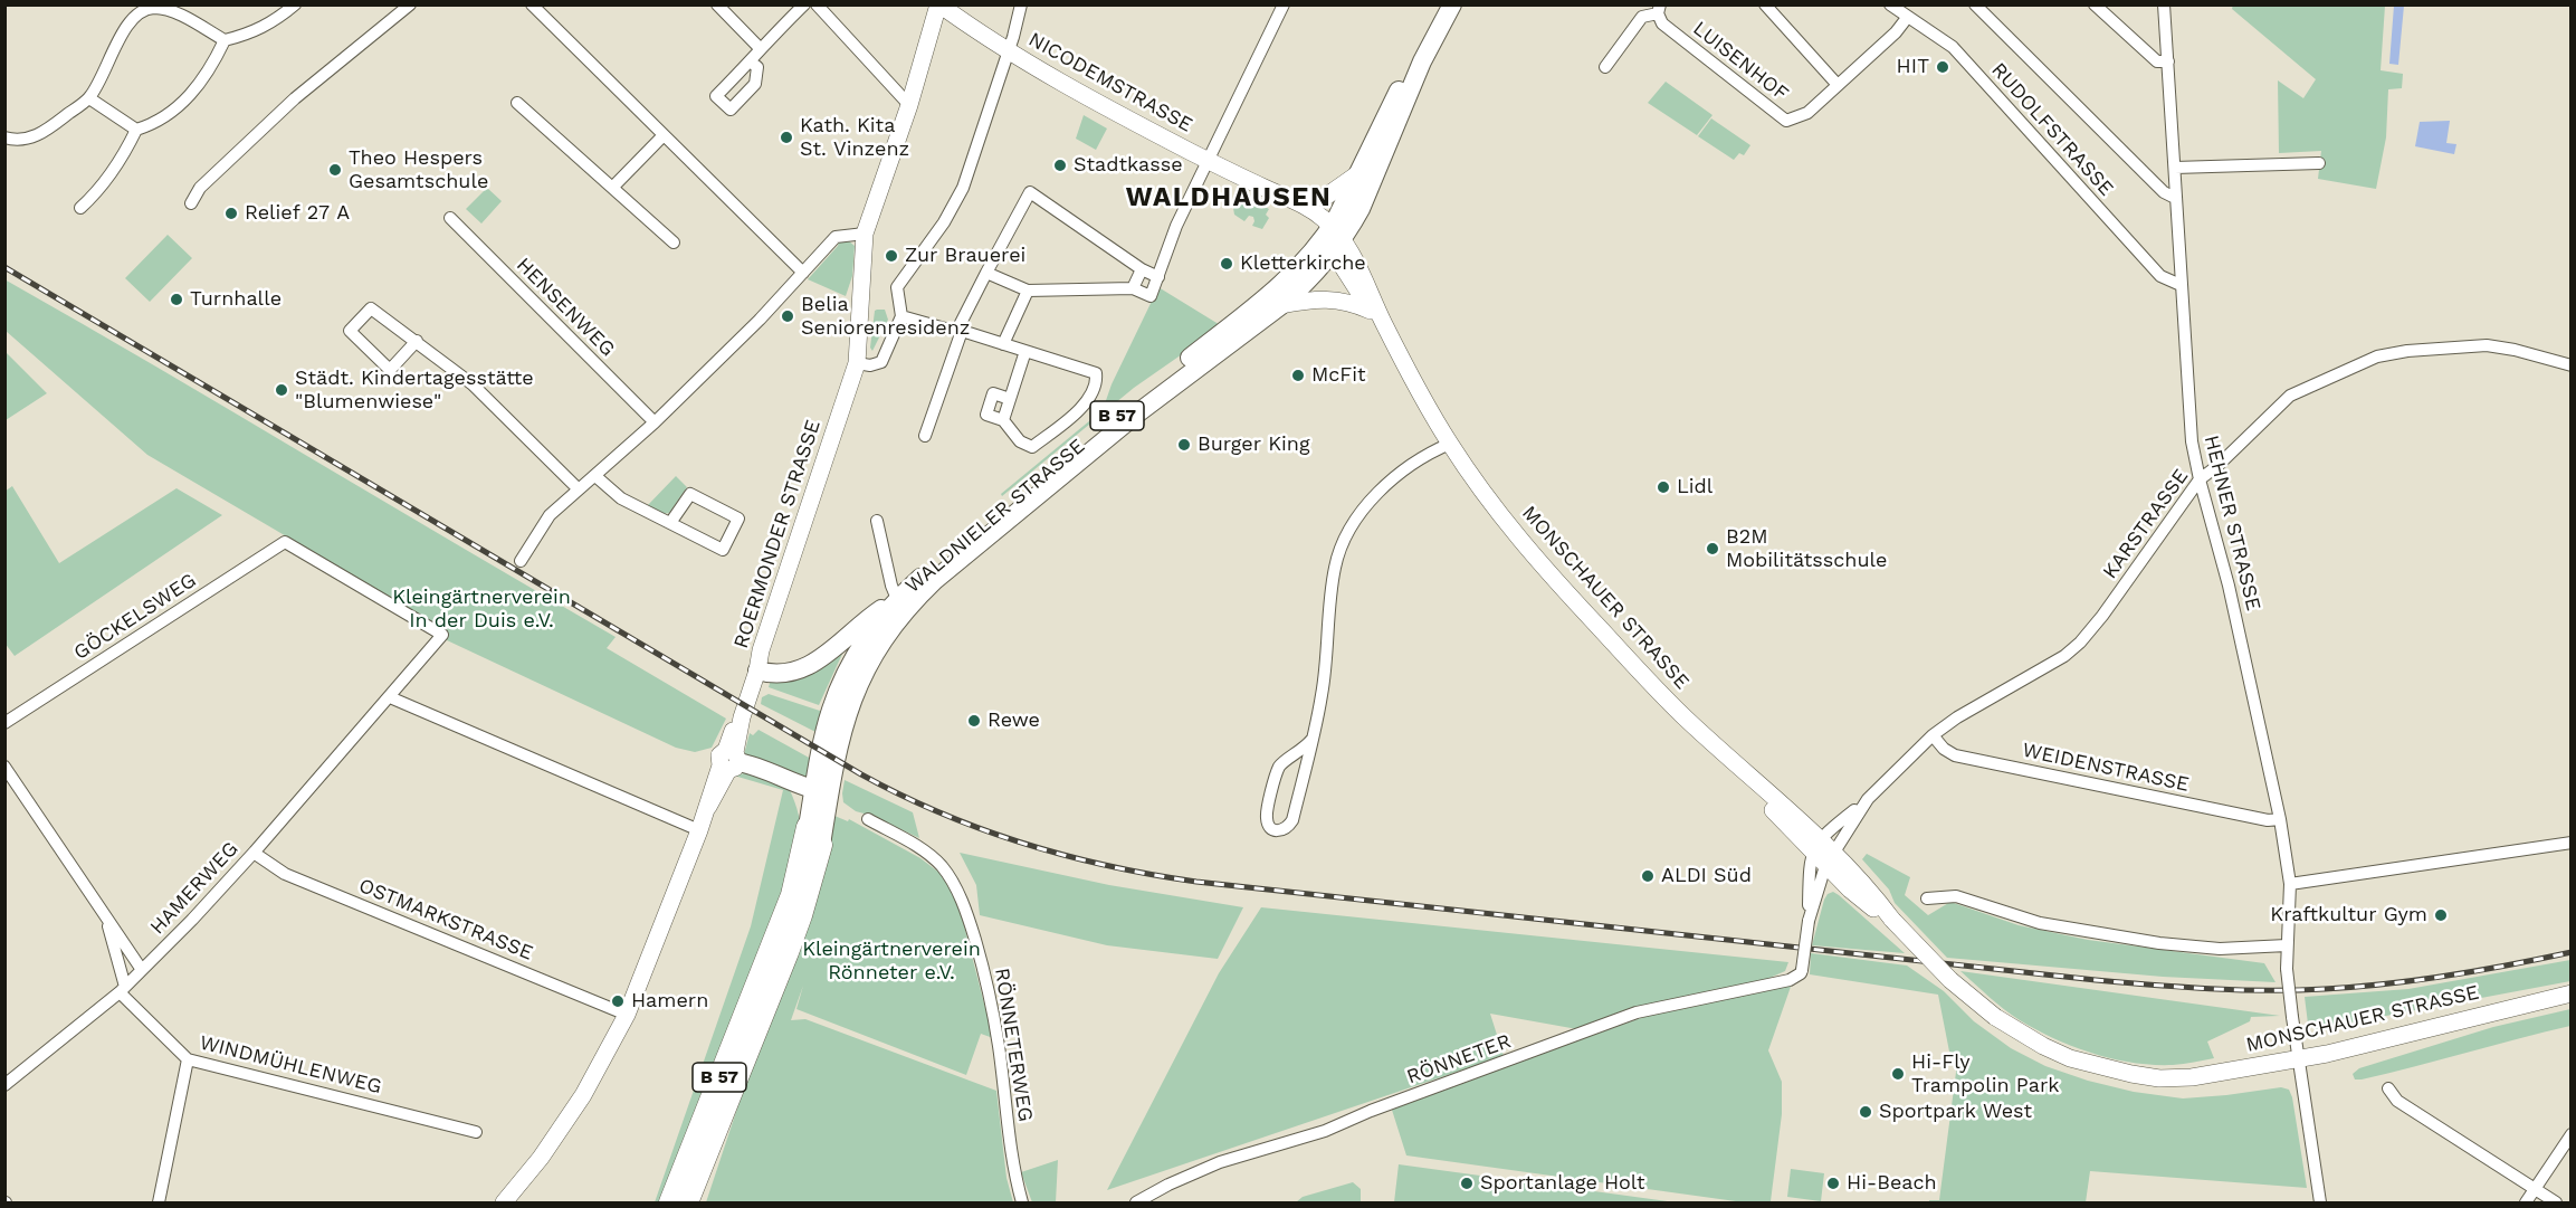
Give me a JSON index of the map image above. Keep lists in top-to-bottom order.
{
  "streets": {
    "highway": ["B 57", "WALDNIELER STRASSE"],
    "main road": ["NICODEMSTRASSE", "ROERMONDER STRASSE", "MONSCHAUER STRASSE"],
    "street": [
      "LUISENHOF",
      "RUDOLFSTRASSE",
      "HENSENWEG",
      "HEHNER STRASSE",
      "KARSTRASSE",
      "GÖCKELSWEG",
      "WEIDENSTRASSE",
      "HAMERWEG",
      "OSTMARKSTRASSE",
      "RÖNNETERWEG",
      "RÖNNETER",
      "WINDMÜHLENWEG"
    ]
  },
  "crossings": [
    ["LUISENHOF", "RUDOLFSTRASSE"],
    ["NICODEMSTRASSE", "WALDNIELER STRASSE"],
    ["NICODEMSTRASSE", "ROERMONDER STRASSE"],
    ["NICODEMSTRASSE", "MONSCHAUER STRASSE"],
    ["RUDOLFSTRASSE", "HEHNER STRASSE"],
    ["WALDNIELER STRASSE", "MONSCHAUER STRASSE"],
    ["HEHNER STRASSE", "KARSTRASSE"],
    ["HEHNER STRASSE", "MONSCHAUER STRASSE"],
    ["HEHNER STRASSE", "WEIDENSTRASSE"],
    ["KARSTRASSE", "MONSCHAUER STRASSE"],
    ["KARSTRASSE", "WEIDENSTRASSE"],
    ["KARSTRASSE", "RÖNNETER"],
    ["ROERMONDER STRASSE", "OSTMARKSTRASSE"],
    ["GÖCKELSWEG", "HAMERWEG"],
    ["HAMERWEG", "OSTMARKSTRASSE"],
    ["HAMERWEG", "WINDMÜHLENWEG"]
  ],
  "districts": ["WALDHAUSEN"],
  "parks": ["Kleingärtnerverein In der Duis e.V.", "Kleingärtnerverein Rönneter e.V."],
  "places": [
    "HIT",
    "Kath. Kita St. Vinzenz",
    "Stadtkasse",
    "Theo Hespers Gesamtschule",
    "Relief 27 A",
    "Zur Brauerei",
    "Kletterkirche",
    "Turnhalle",
    "Belia Seniorenresidenz",
    "McFit",
    "Städt. Kindertagesstätte \"Blumenwiese\"",
    "Burger King",
    "Lidl",
    "B2M Mobilitätsschule",
    "Rewe",
    "ALDI Süd",
    "Kraftkultur Gym",
    "Hamern",
    "Hi-Fly Trampolin Park",
    "Sportpark West",
    "Sportanlage Holt",
    "Hi-Beach"
  ]
}
